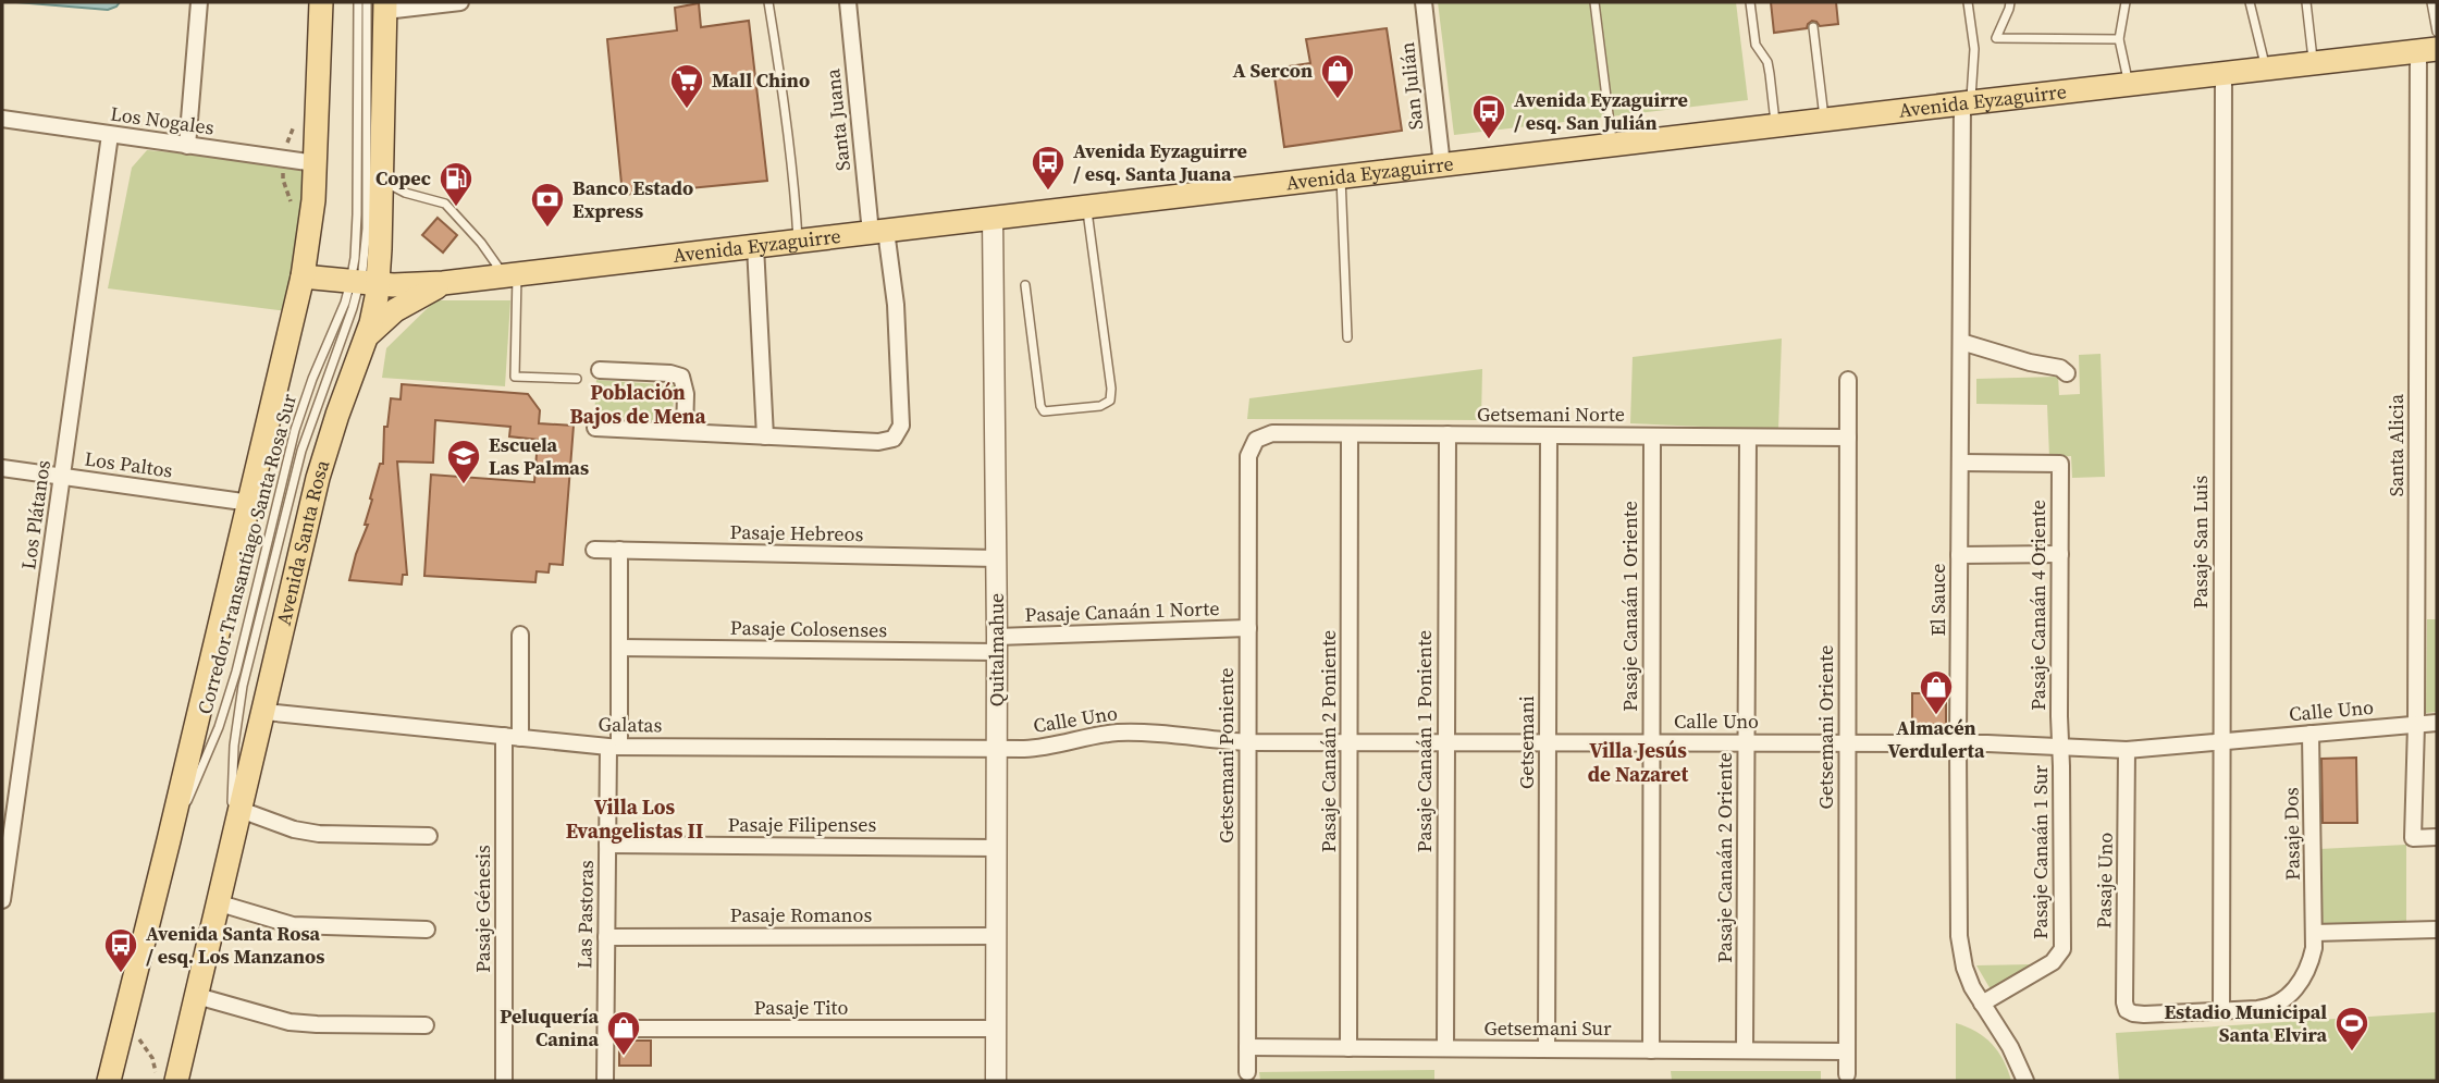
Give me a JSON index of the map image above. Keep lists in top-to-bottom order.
{
  "streets": {
    "main road": ["Avenida Eyzaguirre", "Avenida Santa Rosa"],
    "street": [
      "San Julián",
      "Santa Juana",
      "Los Nogales",
      "Getsemani Norte",
      "Santa Alicia",
      "Los Paltos",
      "Los Plátanos",
      "Pasaje Hebreos",
      "Pasaje San Luis",
      "El Sauce",
      "Pasaje Canaán 4 Oriente",
      "Pasaje Canaán 1 Oriente",
      "Pasaje Canaán 1 Norte",
      "Pasaje Colosenses",
      "Quitalmahue",
      "Calle Uno",
      "Galatas",
      "Getsemani Oriente",
      "Pasaje Canaán 2 Poniente",
      "Pasaje Canaán 1 Poniente",
      "Getsemani",
      "Getsemani Poniente",
      "Pasaje Filipenses",
      "Pasaje Dos",
      "Pasaje Canaán 1 Sur",
      "Pasaje Canaán 2 Oriente",
      "Pasaje Uno",
      "Pasaje Génesis",
      "Las Pastoras",
      "Pasaje Romanos",
      "Pasaje Tito",
      "Getsemani Sur"
    ],
    "lane": ["Corredor Transantiago Santa Rosa Sur"]
  },
  "crossings": [
    ["San Julián", "Avenida Eyzaguirre"],
    ["Avenida Eyzaguirre", "Santa Juana"],
    ["Avenida Eyzaguirre", "Santa Alicia"],
    ["Avenida Eyzaguirre", "Pasaje San Luis"],
    ["Avenida Eyzaguirre", "Avenida Santa Rosa"],
    ["Avenida Eyzaguirre", "Corredor Transantiago Santa Rosa Sur"],
    ["Avenida Eyzaguirre", "El Sauce"],
    ["Avenida Eyzaguirre", "Quitalmahue"],
    ["Los Nogales", "Los Plátanos"],
    ["Getsemani Norte", "Pasaje Canaán 1 Oriente"],
    ["Getsemani Norte", "Getsemani Oriente"],
    ["Getsemani Norte", "Pasaje Canaán 2 Poniente"],
    ["Getsemani Norte", "Pasaje Canaán 1 Poniente"],
    ["Getsemani Norte", "Getsemani"],
    ["Getsemani Norte", "Getsemani Poniente"],
    ["Getsemani Norte", "Pasaje Canaán 2 Oriente"],
    ["Santa Alicia", "Calle Uno"],
    ["Los Paltos", "Los Plátanos"],
    ["Pasaje Hebreos", "Quitalmahue"],
    ["Pasaje Hebreos", "Las Pastoras"],
    ["Pasaje San Luis", "Calle Uno"],
    ["Pasaje San Luis", "Pasaje Dos"],
    ["Avenida Santa Rosa", "Corredor Transantiago Santa Rosa Sur"],
    ["Avenida Santa Rosa", "Galatas"],
    ["El Sauce", "Pasaje Canaán 4 Oriente"],
    ["El Sauce", "Calle Uno"],
    ["El Sauce", "Pasaje Canaán 1 Sur"],
    ["Pasaje Canaán 4 Oriente", "Calle Uno"],
    ["Pasaje Canaán 4 Oriente", "Pasaje Canaán 1 Sur"],
    ["Pasaje Canaán 1 Oriente", "Calle Uno"],
    ["Pasaje Canaán 1 Oriente", "Getsemani Sur"],
    ["Pasaje Canaán 1 Norte", "Pasaje Colosenses"],
    ["Pasaje Canaán 1 Norte", "Quitalmahue"],
    ["Pasaje Canaán 1 Norte", "Getsemani Poniente"],
    ["Pasaje Colosenses", "Quitalmahue"],
    ["Pasaje Colosenses", "Las Pastoras"],
    ["Quitalmahue", "Calle Uno"],
    ["Quitalmahue", "Galatas"],
    ["Quitalmahue", "Pasaje Filipenses"],
    ["Quitalmahue", "Pasaje Romanos"],
    ["Quitalmahue", "Pasaje Tito"],
    ["Calle Uno", "Galatas"],
    ["Calle Uno", "Getsemani Oriente"],
    ["Calle Uno", "Pasaje Canaán 2 Poniente"],
    ["Calle Uno", "Pasaje Canaán 1 Poniente"],
    ["Calle Uno", "Getsemani"],
    ["Calle Uno", "Getsemani Poniente"],
    ["Calle Uno", "Pasaje Dos"],
    ["Calle Uno", "Pasaje Canaán 1 Sur"],
    ["Calle Uno", "Pasaje Canaán 2 Oriente"],
    ["Calle Uno", "Pasaje Uno"],
    ["Galatas", "Pasaje Génesis"],
    ["Galatas", "Las Pastoras"],
    ["Getsemani Oriente", "Getsemani Sur"],
    ["Pasaje Canaán 2 Poniente", "Getsemani Sur"],
    ["Pasaje Canaán 1 Poniente", "Getsemani Sur"],
    ["Getsemani", "Getsemani Sur"],
    ["Getsemani Poniente", "Getsemani Sur"],
    ["Pasaje Filipenses", "Las Pastoras"],
    ["Pasaje Dos", "Pasaje Uno"],
    ["Pasaje Canaán 2 Oriente", "Getsemani Sur"],
    ["Las Pastoras", "Pasaje Romanos"],
    ["Las Pastoras", "Pasaje Tito"]
  ],
  "districts": ["Población Bajos de Mena", "Villa Jesús de Nazaret", "Villa Los Evangelistas II"],
  "places": {
    "shop": ["A Sercon", "Almacén Verdulerta", "Peluquería Canina"],
    "supermarket": ["Mall Chino"],
    "bus stop": ["Avenida Eyzaguirre / esq. San Julián", "Avenida Eyzaguirre / esq. Santa Juana", "Avenida Santa Rosa / esq. Los Manzanos"],
    "fuel station": ["Copec"],
    "bank": ["Banco Estado Express"],
    "school or university": ["Escuela Las Palmas"],
    "sports": ["Estadio Municipal Santa Elvira"]
  }
}
